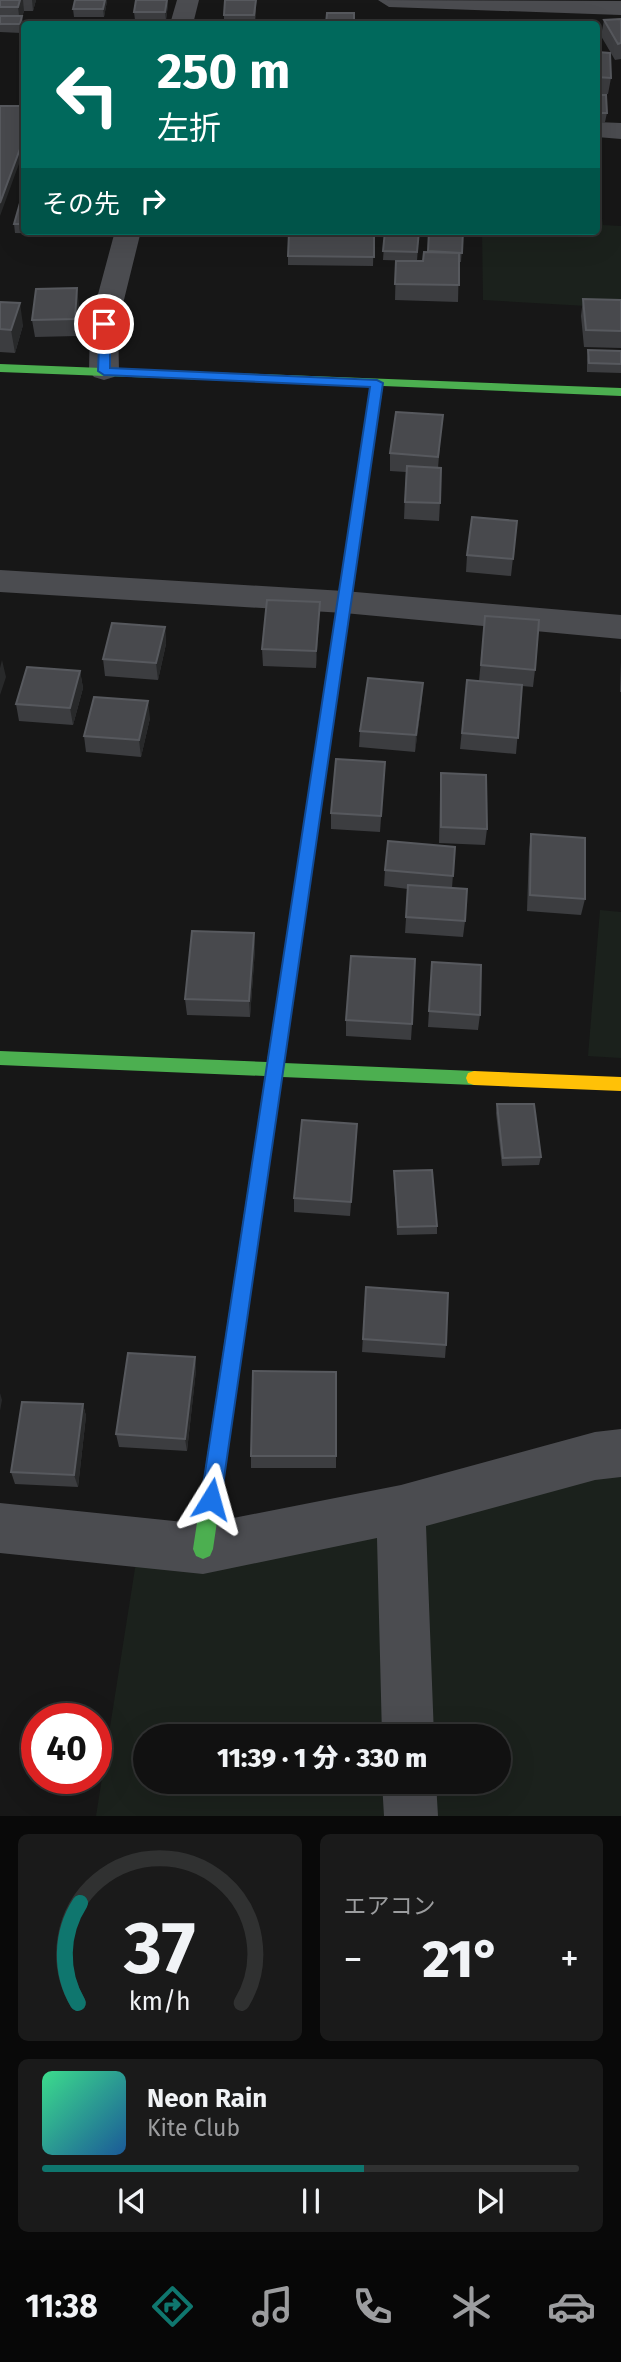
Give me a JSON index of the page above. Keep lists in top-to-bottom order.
{
  "page": {
    "turn": ["250 m", "左折"],
    "then": "その先",
    "limit": "40",
    "trip": "11:39 · 1 分 · 330 m",
    "tile": "エアコン",
    "heat": ["−", "21°", "+"],
    "song": ["Neon Rain", "Kite Club"],
    "tabs": "11:38",
    "gauge": ["37", "km/h"]
  }
}
